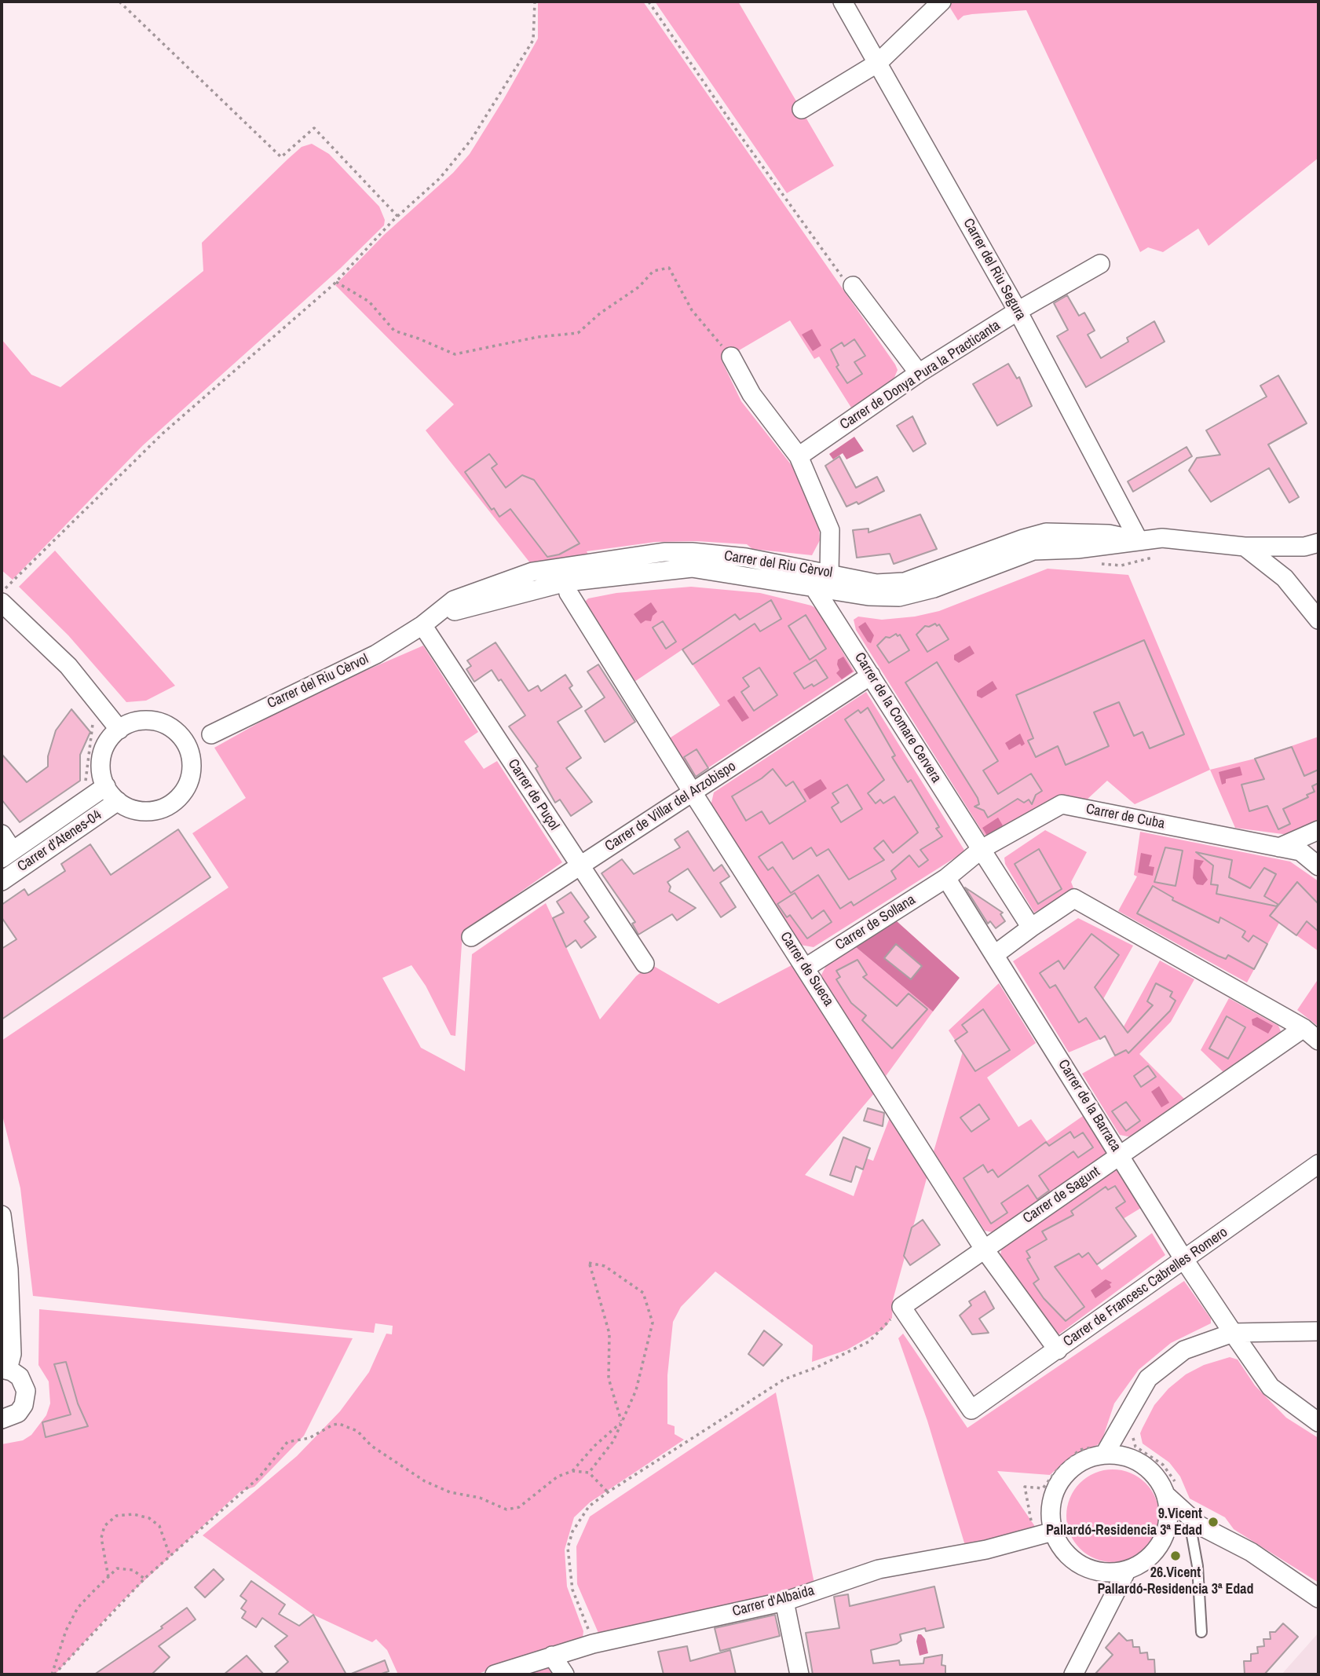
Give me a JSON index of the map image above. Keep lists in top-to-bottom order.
{
  "streets": {
    "street": [
      "Carrer del Riu Segura",
      "Carrer de Donya Pura la Practicanta",
      "Carrer del Riu Cèrvol",
      "Carrer de la Comare Cervera",
      "Carrer de Puçol",
      "Carrer de Villar del Arzobispo",
      "Carrer de Cuba",
      "Carrer d'Atenes-04",
      "Carrer de Sollana",
      "Carrer de Sueca",
      "Carrer de la Barraca",
      "Carrer de Sagunt",
      "Carrer de Francesc Cabrelles Romero",
      "Carrer d'Albaida"
    ]
  },
  "crossings": [
    ["Carrer del Riu Segura", "Carrer de Donya Pura la Practicanta"],
    ["Carrer del Riu Segura", "Carrer del Riu Cèrvol"],
    ["Carrer del Riu Cèrvol", "Carrer de la Comare Cervera"],
    ["Carrer del Riu Cèrvol", "Carrer de Puçol"],
    ["Carrer del Riu Cèrvol", "Carrer d'Atenes-04"],
    ["Carrer del Riu Cèrvol", "Carrer de Sueca"],
    ["Carrer de la Comare Cervera", "Carrer de Villar del Arzobispo"],
    ["Carrer de la Comare Cervera", "Carrer de Cuba"],
    ["Carrer de Puçol", "Carrer de Villar del Arzobispo"],
    ["Carrer de Villar del Arzobispo", "Carrer de Sueca"],
    ["Carrer de Cuba", "Carrer de Sollana"],
    ["Carrer de Cuba", "Carrer de la Barraca"],
    ["Carrer de Sollana", "Carrer de Sueca"],
    ["Carrer de Sollana", "Carrer de la Barraca"],
    ["Carrer de Sueca", "Carrer de Sagunt"],
    ["Carrer de Sueca", "Carrer de Francesc Cabrelles Romero"],
    ["Carrer de la Barraca", "Carrer de Sagunt"],
    ["Carrer de la Barraca", "Carrer de Francesc Cabrelles Romero"],
    ["Carrer de Sagunt", "Carrer de Francesc Cabrelles Romero"]
  ],
  "places": ["9.Vicent Pallardó-Residencia 3ª Edad", "26.Vicent Pallardó-Residencia 3ª Edad"]
}
